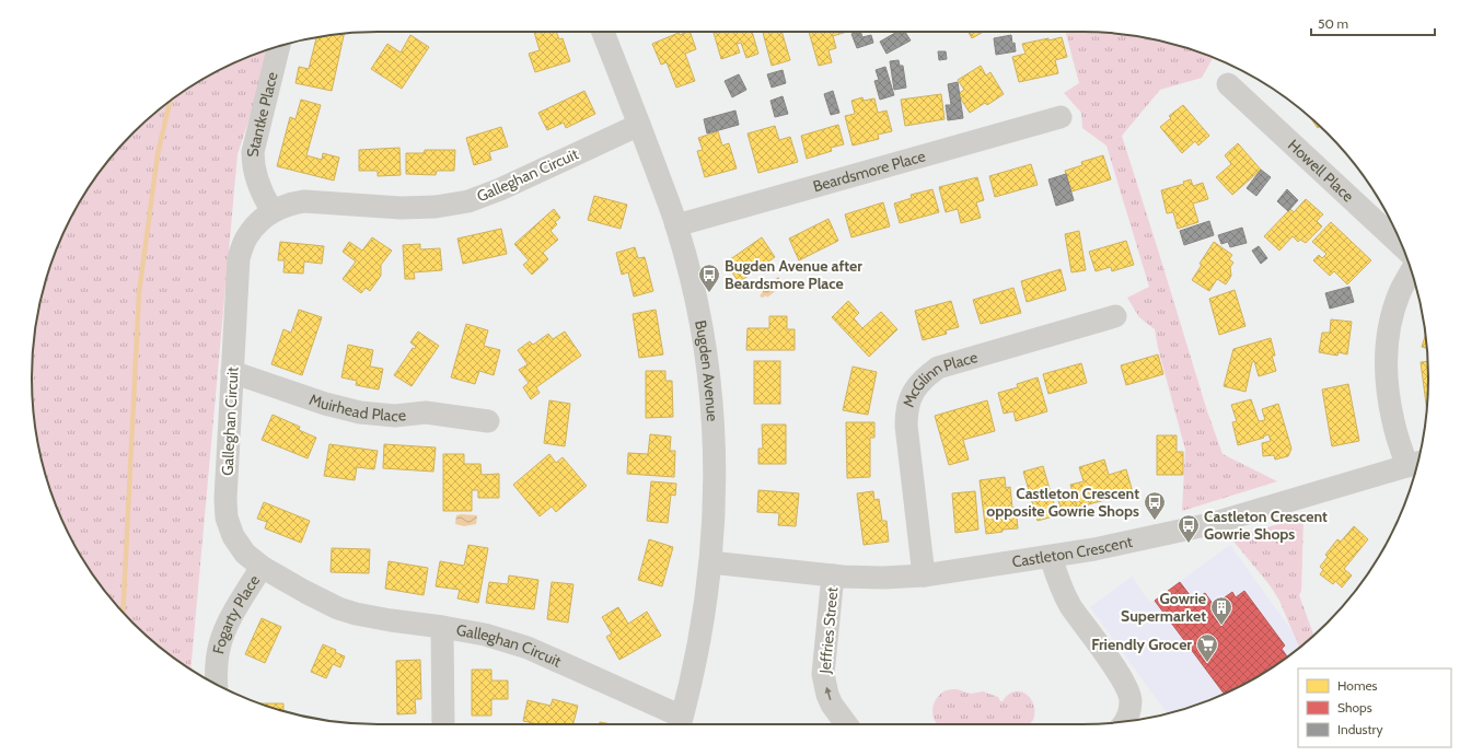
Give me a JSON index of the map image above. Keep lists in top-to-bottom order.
{
  "streets": {
    "street": [
      "Stantke Place",
      "Howell Place",
      "Beardsmore Place",
      "Galleghan Circuit",
      "Bugden Avenue",
      "McGlinn Place",
      "Muirhead Place",
      "Castleton Crescent",
      "Fogarty Place",
      "Jeffries Street"
    ]
  },
  "crossings": [
    ["Stantke Place", "Galleghan Circuit"],
    ["Beardsmore Place", "Bugden Avenue"],
    ["Galleghan Circuit", "Bugden Avenue"],
    ["Galleghan Circuit", "Muirhead Place"],
    ["Galleghan Circuit", "Fogarty Place"],
    ["Bugden Avenue", "Castleton Crescent"],
    ["McGlinn Place", "Castleton Crescent"],
    ["Castleton Crescent", "Jeffries Street"]
  ],
  "one_way": ["Jeffries Street"],
  "places": {
    "bus stop": ["Bugden Avenue after Beardsmore Place", "Castleton Crescent opposite Gowrie Shops", "Castleton Crescent Gowrie Shops"],
    "building": ["Gowrie Supermarket"],
    "supermarket": ["Friendly Grocer"]
  },
  "legend": ["Homes", "Shops", "Industry"],
  "scale_bar": "50 m"
}
